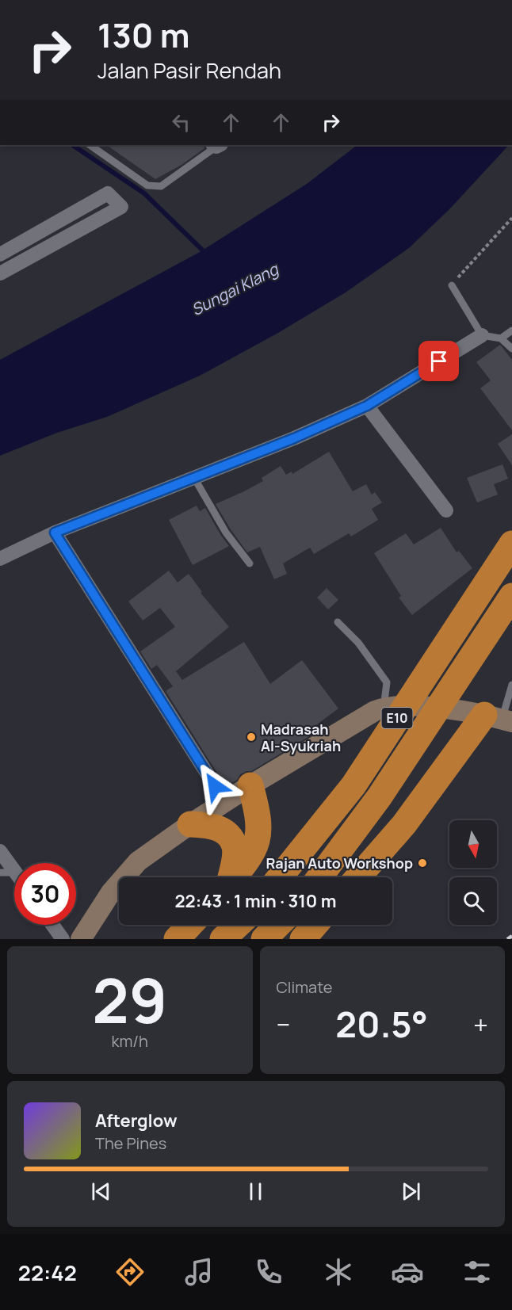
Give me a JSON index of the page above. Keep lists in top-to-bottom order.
{
  "streets": {
    "highway": ["E10"]
  },
  "water": ["Sungai Klang"],
  "places": ["Madrasah Al-Syukriah", "Rajan Auto Workshop"],
  "north": "bottom",
  "page": {
    "turn": ["130 m", "Jalan Pasir Rendah"],
    "limit": "30",
    "trip": "22:43 · 1 min · 310 m",
    "tile": [
      ["29", "km/h"],
      "Climate"
    ],
    "heat": ["−", "20.5°", "+"],
    "song": ["Afterglow", "The Pines"],
    "tabs": "22:42"
  }
}
